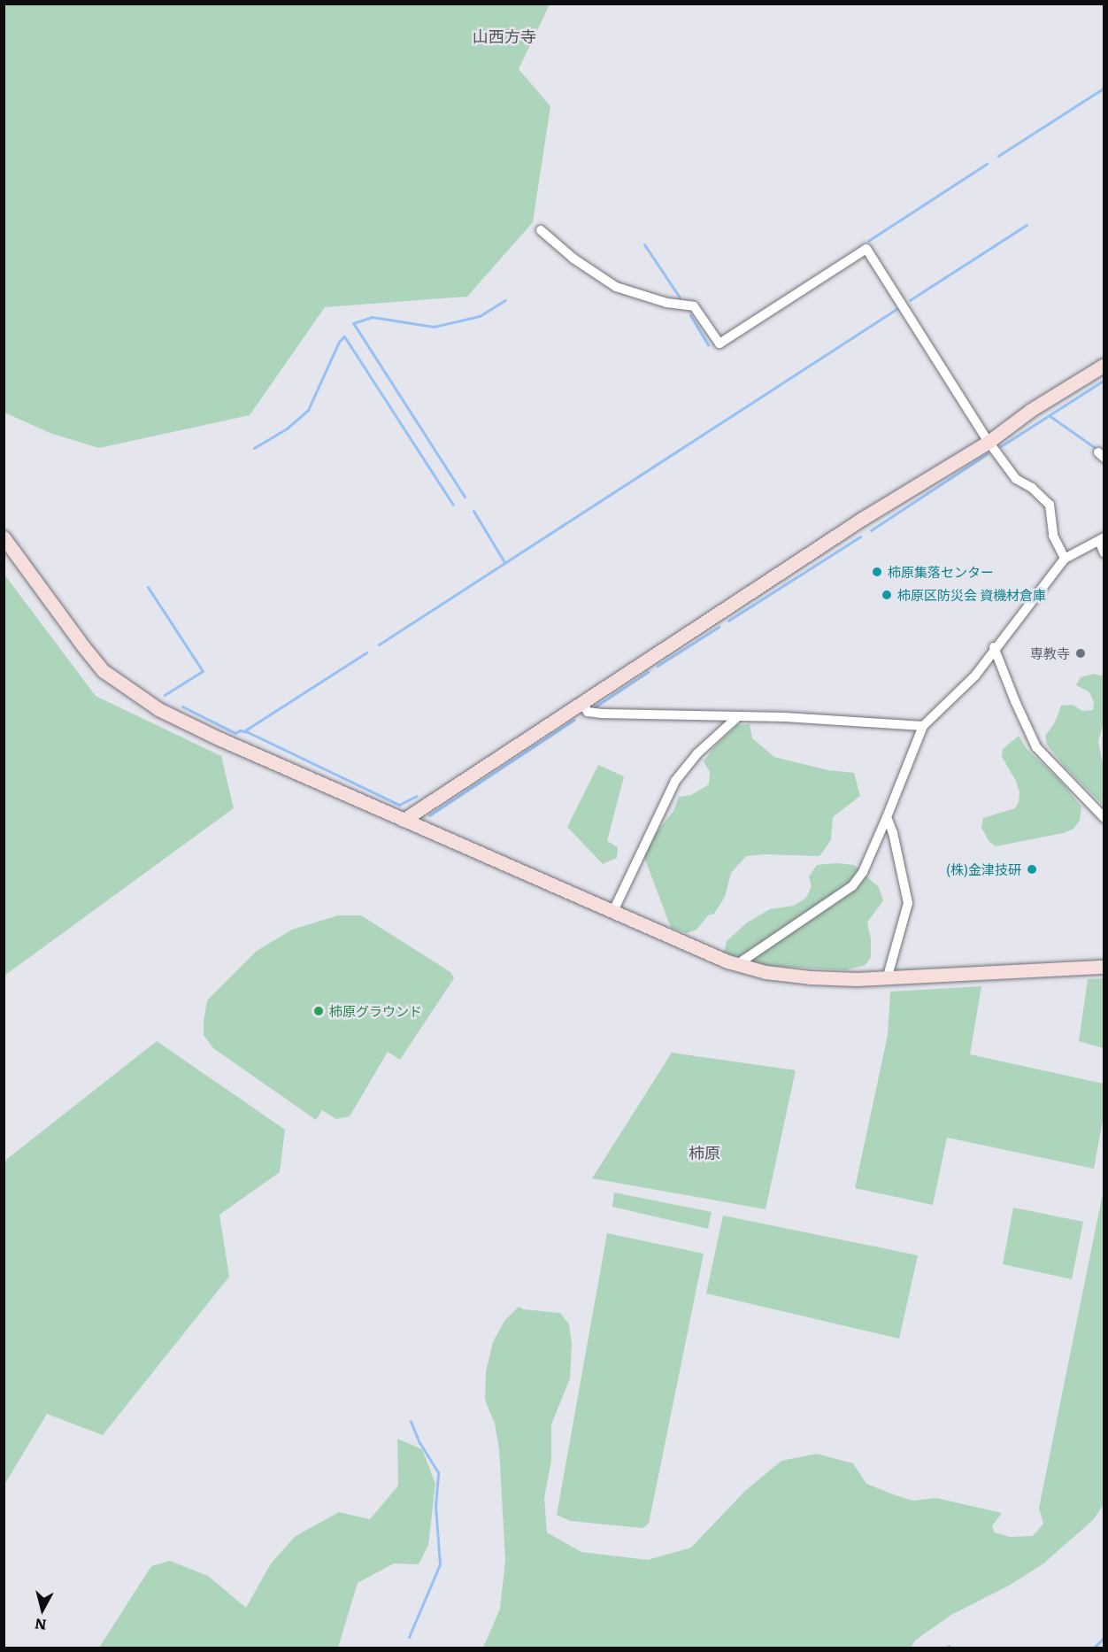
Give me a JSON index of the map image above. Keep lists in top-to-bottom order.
{
  "districts": ["山西方寺", "柿原"],
  "places": [
    "柿原集落センター",
    "柿原区防災会 資機材倉庫",
    "専教寺",
    "(株)金津技研",
    "柿原グラウンド"
  ],
  "north": "bottom"
}
